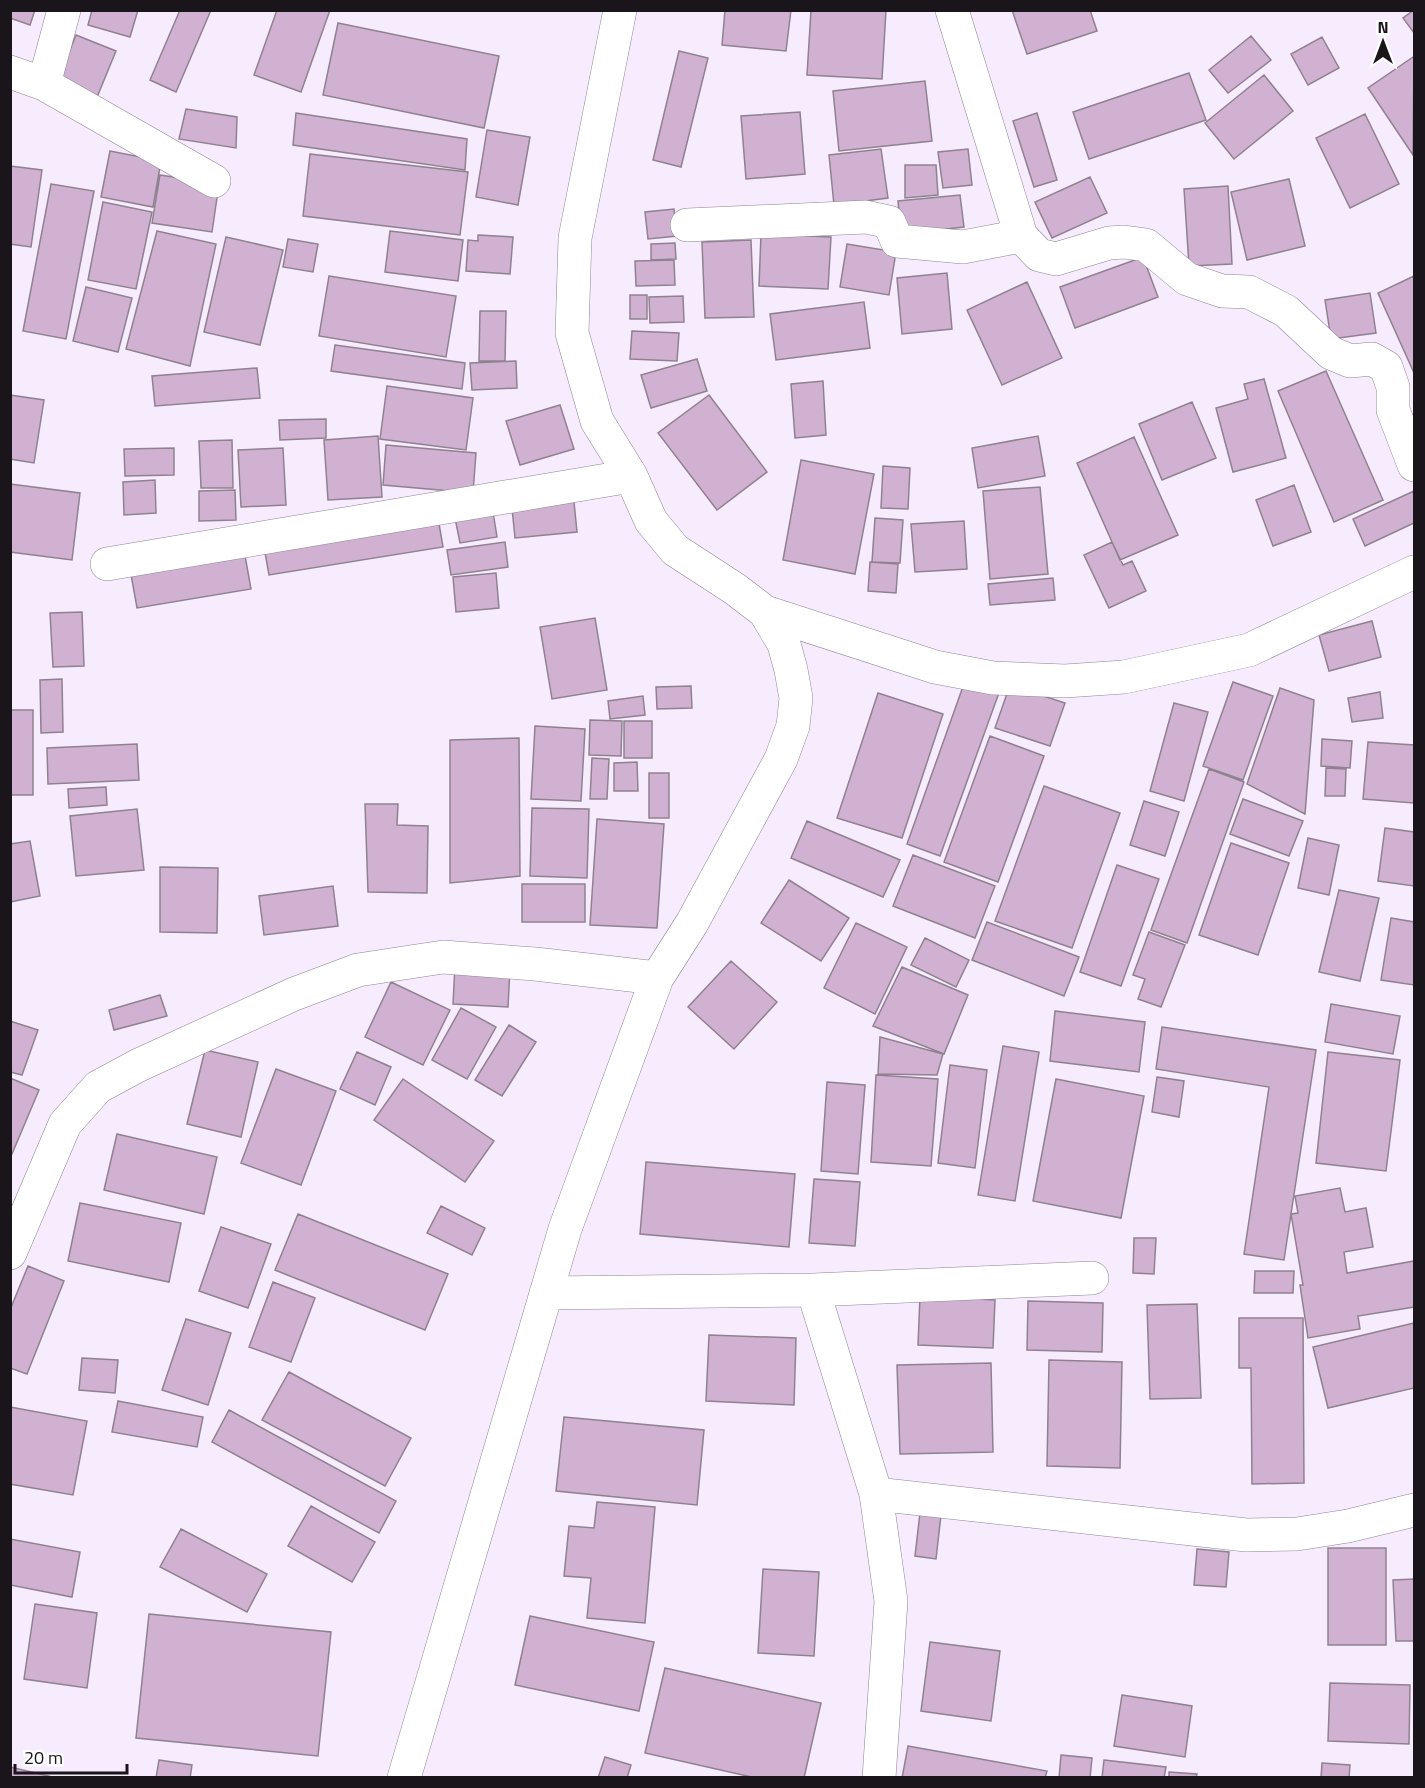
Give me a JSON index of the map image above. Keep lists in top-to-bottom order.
{
  "scale_bar": "20 m",
  "north": "top"
}
